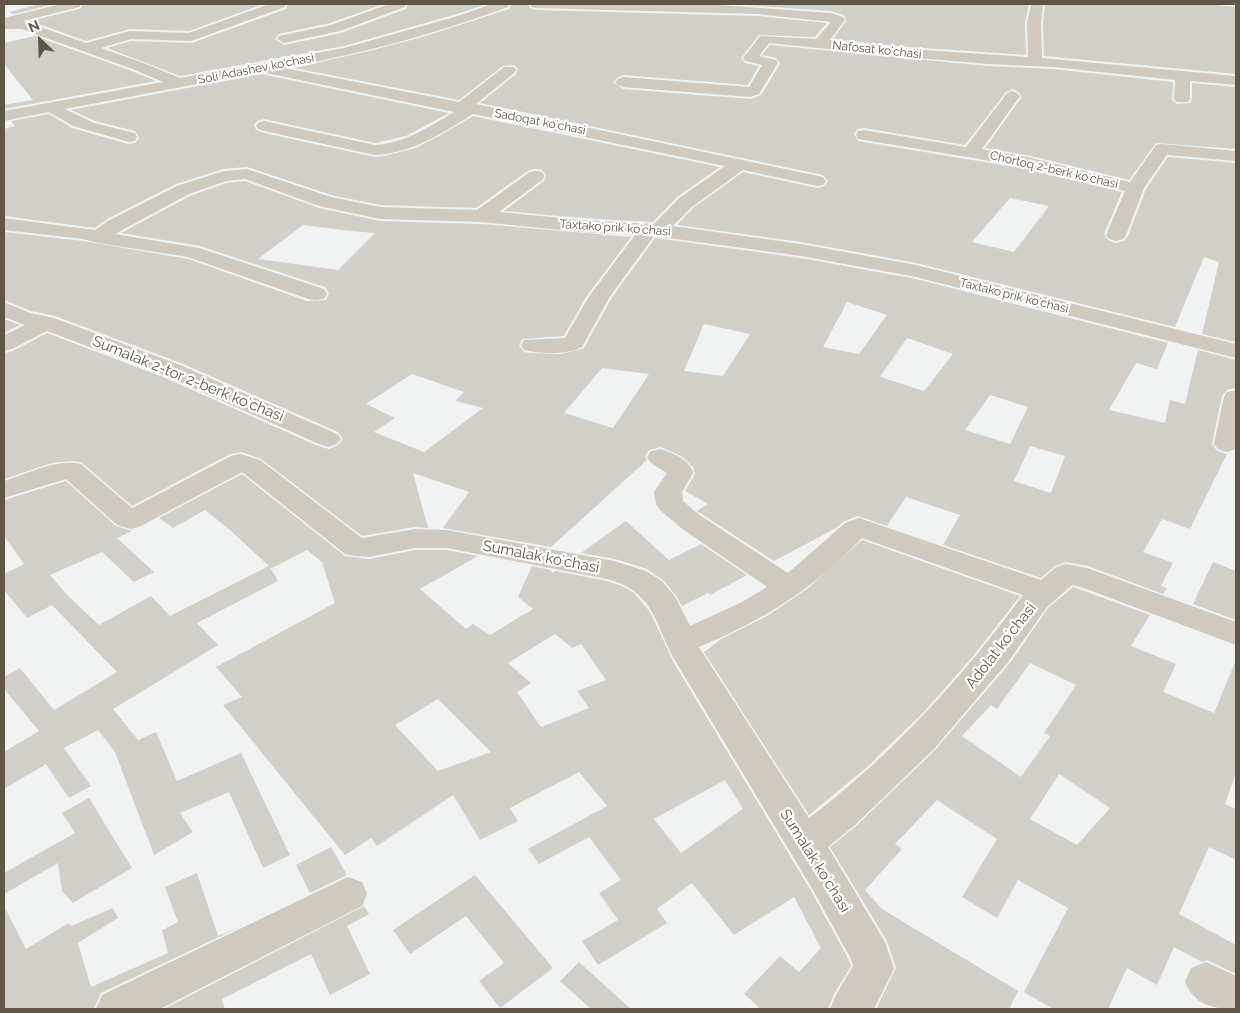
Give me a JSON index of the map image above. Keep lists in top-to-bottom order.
{
  "streets": {
    "street": [
      "Nafosat koʻchasi",
      "Soli Adashev ko'chasi",
      "Sadoqat koʻchasi",
      "Chortoq 2-berk koʻchasi",
      "Taxtakoʻprik koʻchasi",
      "Sumalak 2-tor 2-berk koʻchasi",
      "Sumalak koʻchasi",
      "Adolat koʻchasi"
    ]
  },
  "crossings": [
    ["Soli Adashev ko'chasi", "Sadoqat koʻchasi"],
    ["Sumalak koʻchasi", "Adolat koʻchasi"]
  ],
  "north": "top left"
}
